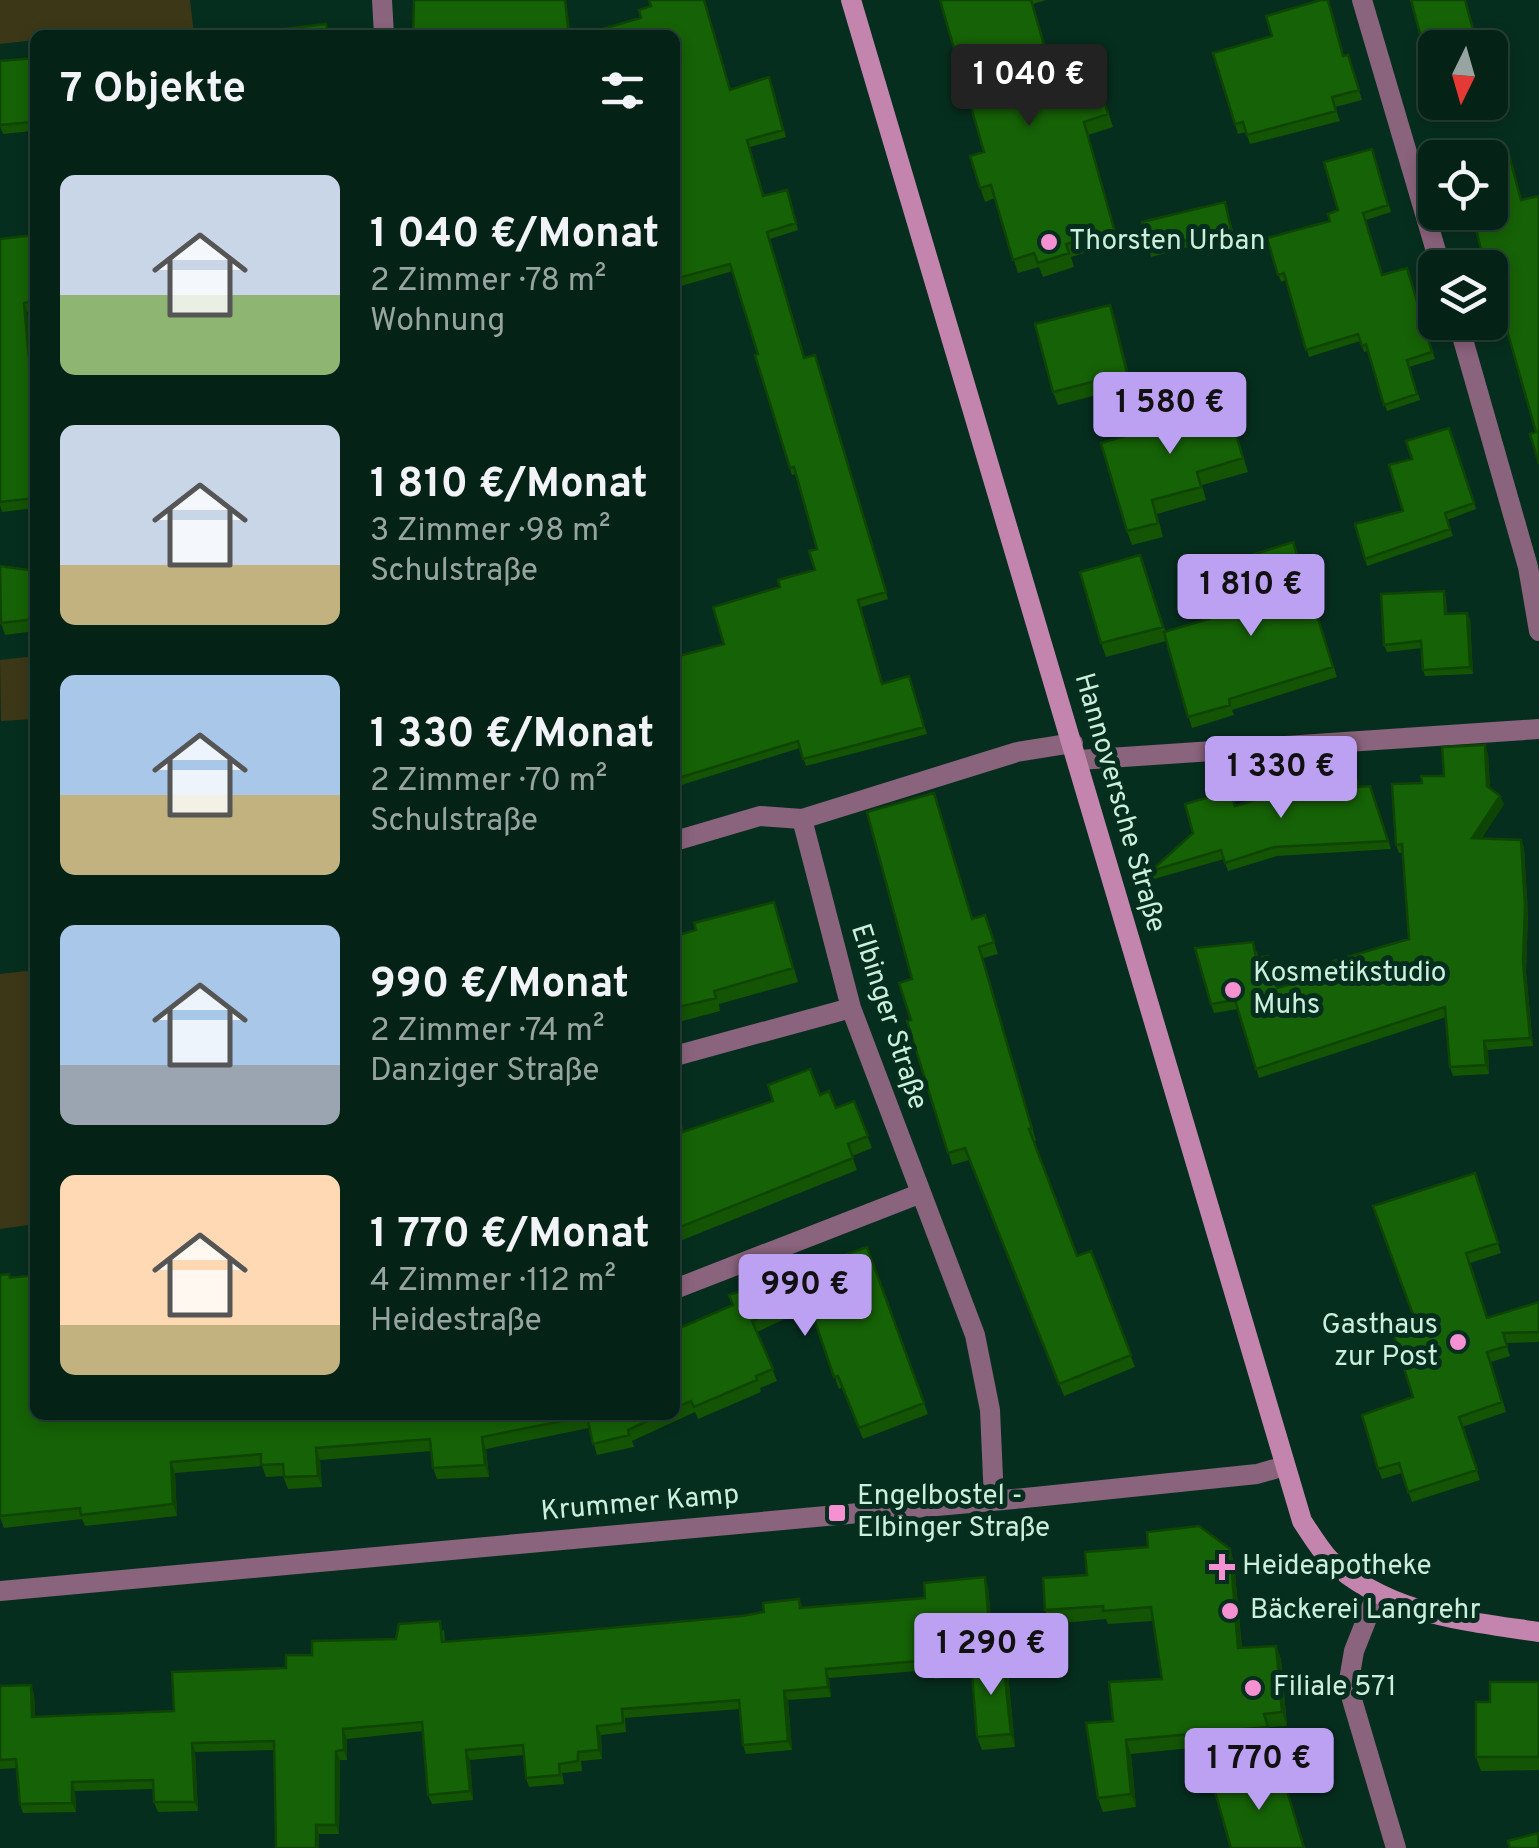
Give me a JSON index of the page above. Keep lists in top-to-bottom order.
{
  "streets": {
    "street": ["Hannoversche Straße", "Elbinger Straße", "Krummer Kamp"]
  },
  "crossings": [
    ["Hannoversche Straße", "Krummer Kamp"],
    ["Elbinger Straße", "Krummer Kamp"]
  ],
  "places": {
    "other": [
      "Thorsten Urban",
      "Kosmetikstudio Muhs",
      "Gasthaus zur Post",
      "Bäckerei Langrehr",
      "Filiale 571"
    ],
    "transit": ["Engelbostel - Elbinger Straße"],
    "health": ["Heideapotheke"]
  },
  "north": "bottom",
  "page": {
    "heading": "7 Objekte",
    "price": [
      "1 040 €",
      "1 580 €",
      "1 810 €",
      "1 330 €",
      "990 €",
      "1 290 €",
      "1 770 €"
    ],
    "list": [
      {
        "name": "1 040 €/Monat",
        "note": "2 Zimmer · 78 m² · Wohnung"
      },
      {
        "name": "1 810 €/Monat",
        "note": "3 Zimmer · 98 m² · Schulstraße"
      },
      {
        "name": "1 330 €/Monat",
        "note": "2 Zimmer · 70 m² · Schulstraße"
      },
      {
        "name": "990 €/Monat",
        "note": "2 Zimmer · 74 m² · Danziger Straße"
      },
      {
        "name": "1 770 €/Monat",
        "note": "4 Zimmer · 112 m² · Heidestraße"
      }
    ]
  }
}
